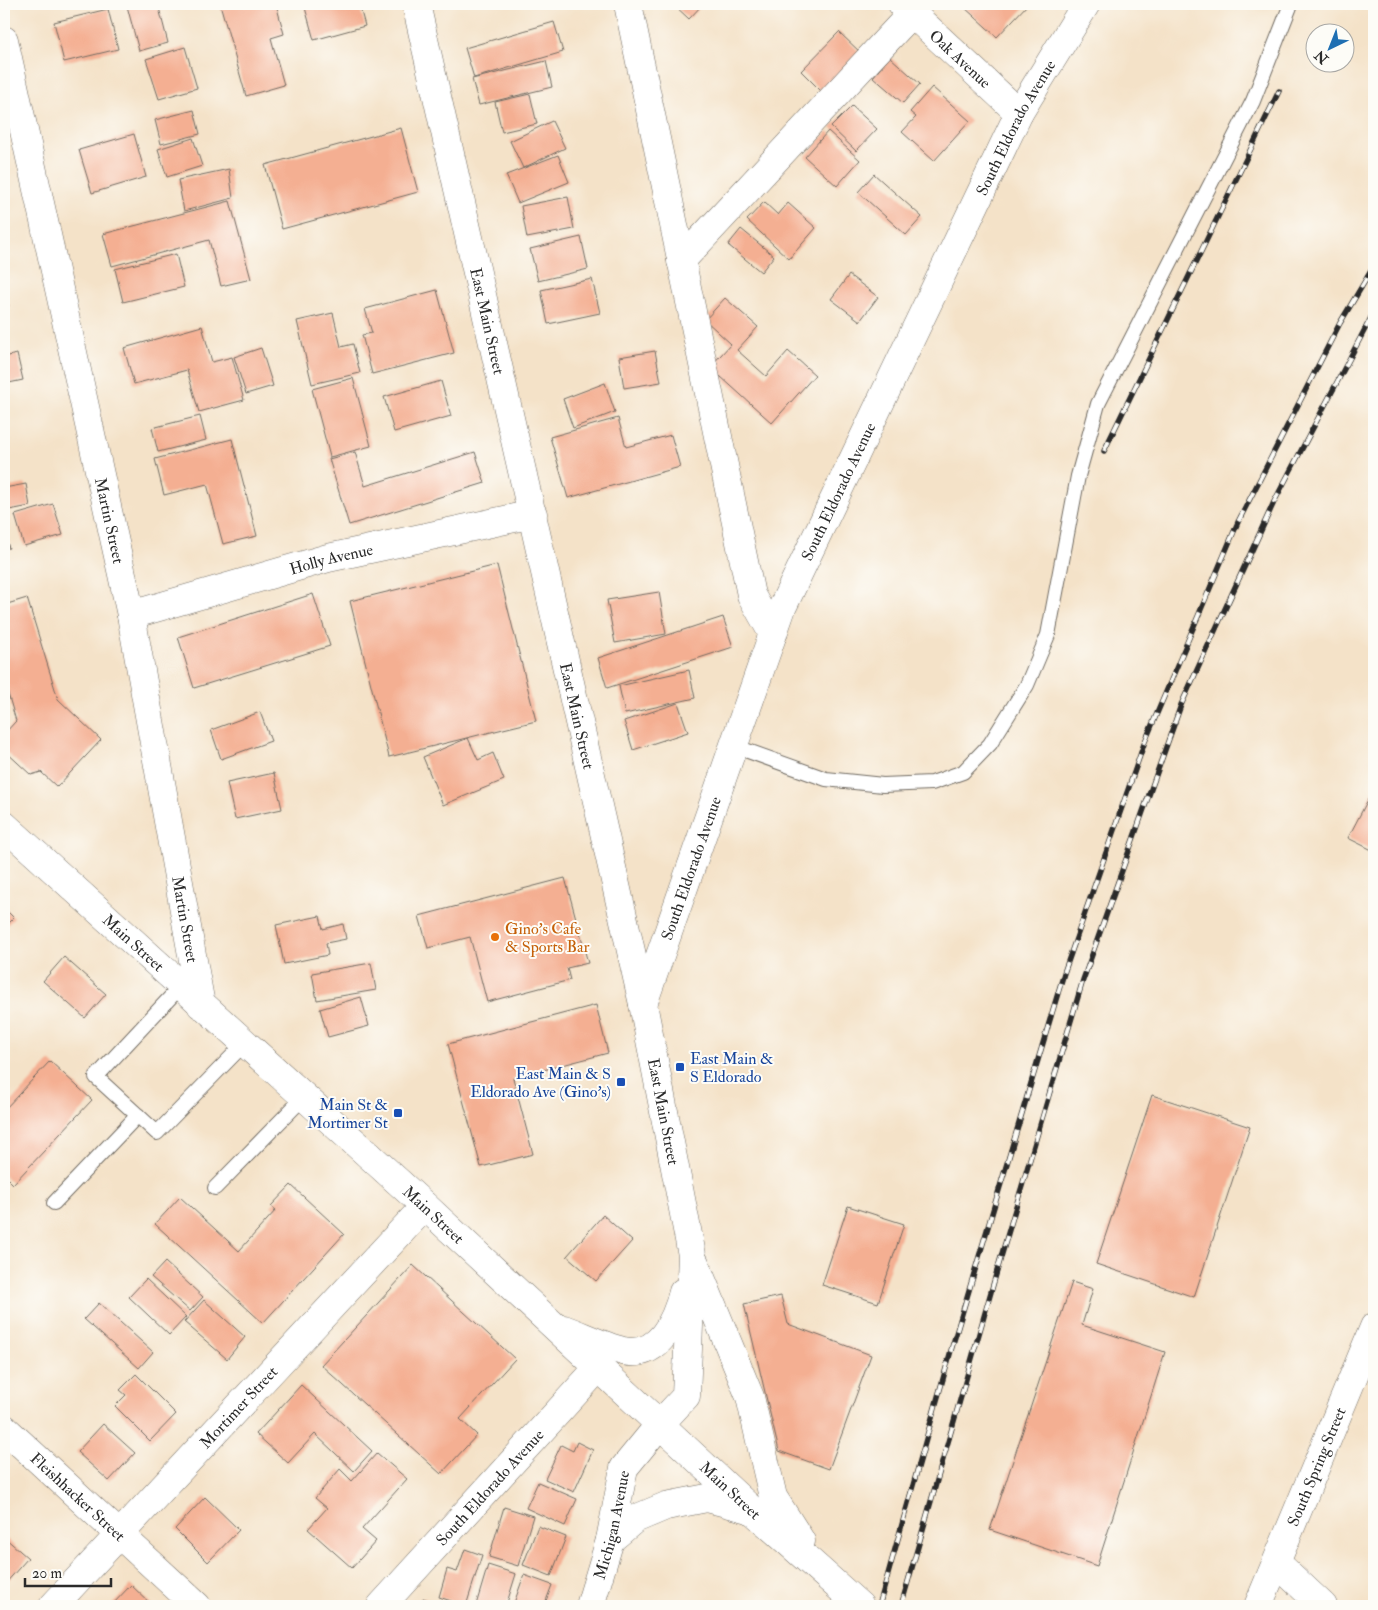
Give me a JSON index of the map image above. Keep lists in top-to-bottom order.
{
  "streets": {
    "street": [
      "Oak Avenue",
      "South Eldorado Avenue",
      "East Main Street",
      "Martin Street",
      "Holly Avenue",
      "Main Street",
      "Mortimer Street",
      "South Spring Street",
      "Fleishhacker Street",
      "Michigan Avenue"
    ]
  },
  "crossings": [
    ["Oak Avenue", "South Eldorado Avenue"],
    ["South Eldorado Avenue", "East Main Street"],
    ["South Eldorado Avenue", "Main Street"],
    ["East Main Street", "Holly Avenue"],
    ["East Main Street", "Main Street"],
    ["East Main Street", "Michigan Avenue"],
    ["Martin Street", "Holly Avenue"],
    ["Martin Street", "Main Street"],
    ["Main Street", "Mortimer Street"],
    ["Main Street", "Michigan Avenue"],
    ["Mortimer Street", "Fleishhacker Street"]
  ],
  "places": {
    "other": ["Gino's Cafe & Sports Bar"],
    "transit": ["East Main & S Eldorado", "East Main & S Eldorado Ave (Gino's)", "Main St & Mortimer St"]
  },
  "scale_bar": "20 m",
  "north": "bottom left"
}
